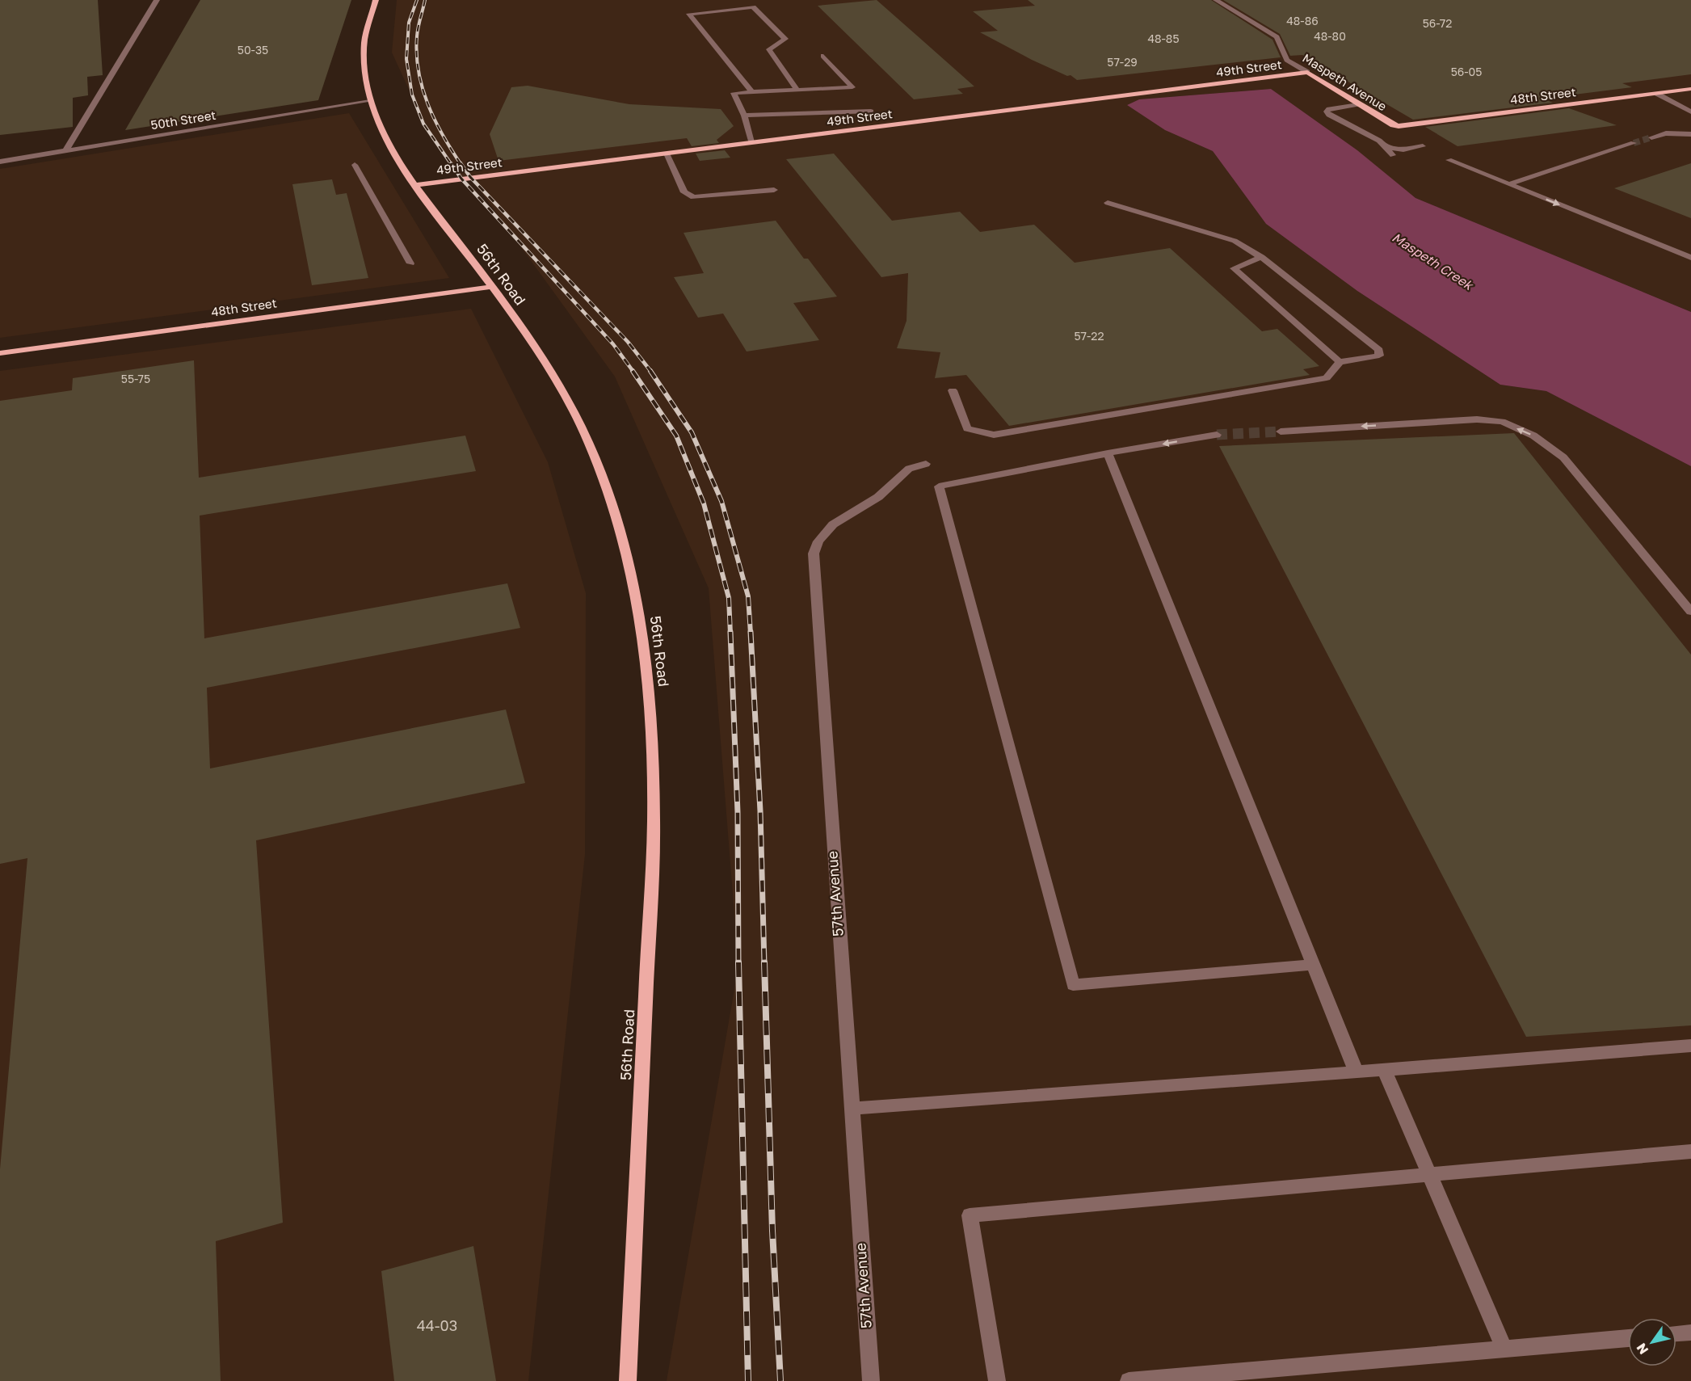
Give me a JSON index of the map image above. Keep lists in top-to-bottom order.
{
  "streets": {
    "main road": [
      "49th Street",
      "Maspeth Avenue",
      "48th Street",
      "56th Road"
    ],
    "street": ["50th Street", "57th Avenue"]
  },
  "crossings": [
    ["49th Street", "Maspeth Avenue"],
    ["49th Street", "56th Road"],
    ["Maspeth Avenue", "48th Street"],
    ["48th Street", "56th Road"],
    ["50th Street", "56th Road"]
  ],
  "water": ["Maspeth Creek"],
  "house_numbers": [
    "48-86",
    "56-72",
    "48-80",
    "48-85",
    "50-35",
    "57-29",
    "56-05",
    "57-22",
    "55-75",
    "44-03"
  ],
  "north": "bottom left"
}
